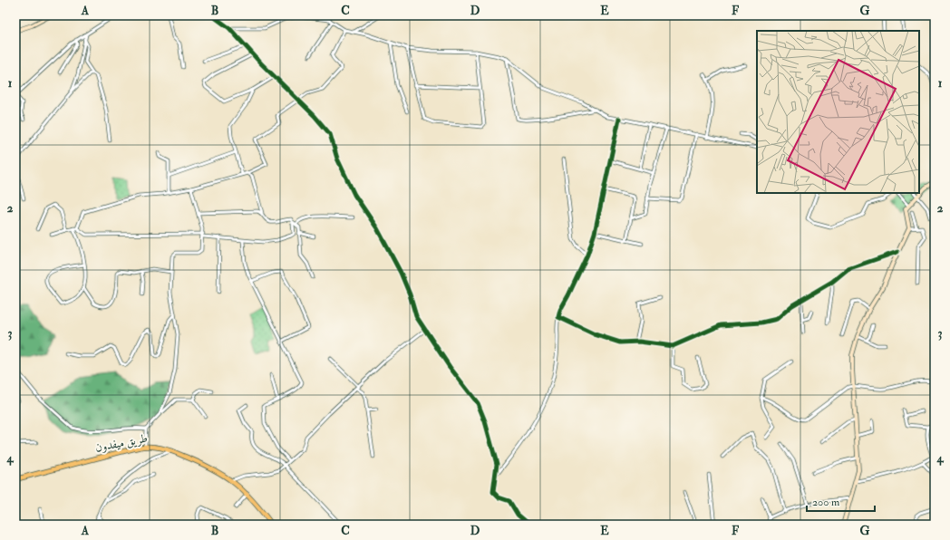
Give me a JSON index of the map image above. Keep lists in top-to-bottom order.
{
  "streets": {
    "main road": ["طريق ميفدون"]
  },
  "scale_bar": "200 m",
  "grid": {
    "columns": [
      "A",
      "B",
      "C",
      "D",
      "E",
      "F",
      "G"
    ],
    "rows": [
      "1",
      "2",
      "3",
      "4"
    ]
  }
}
